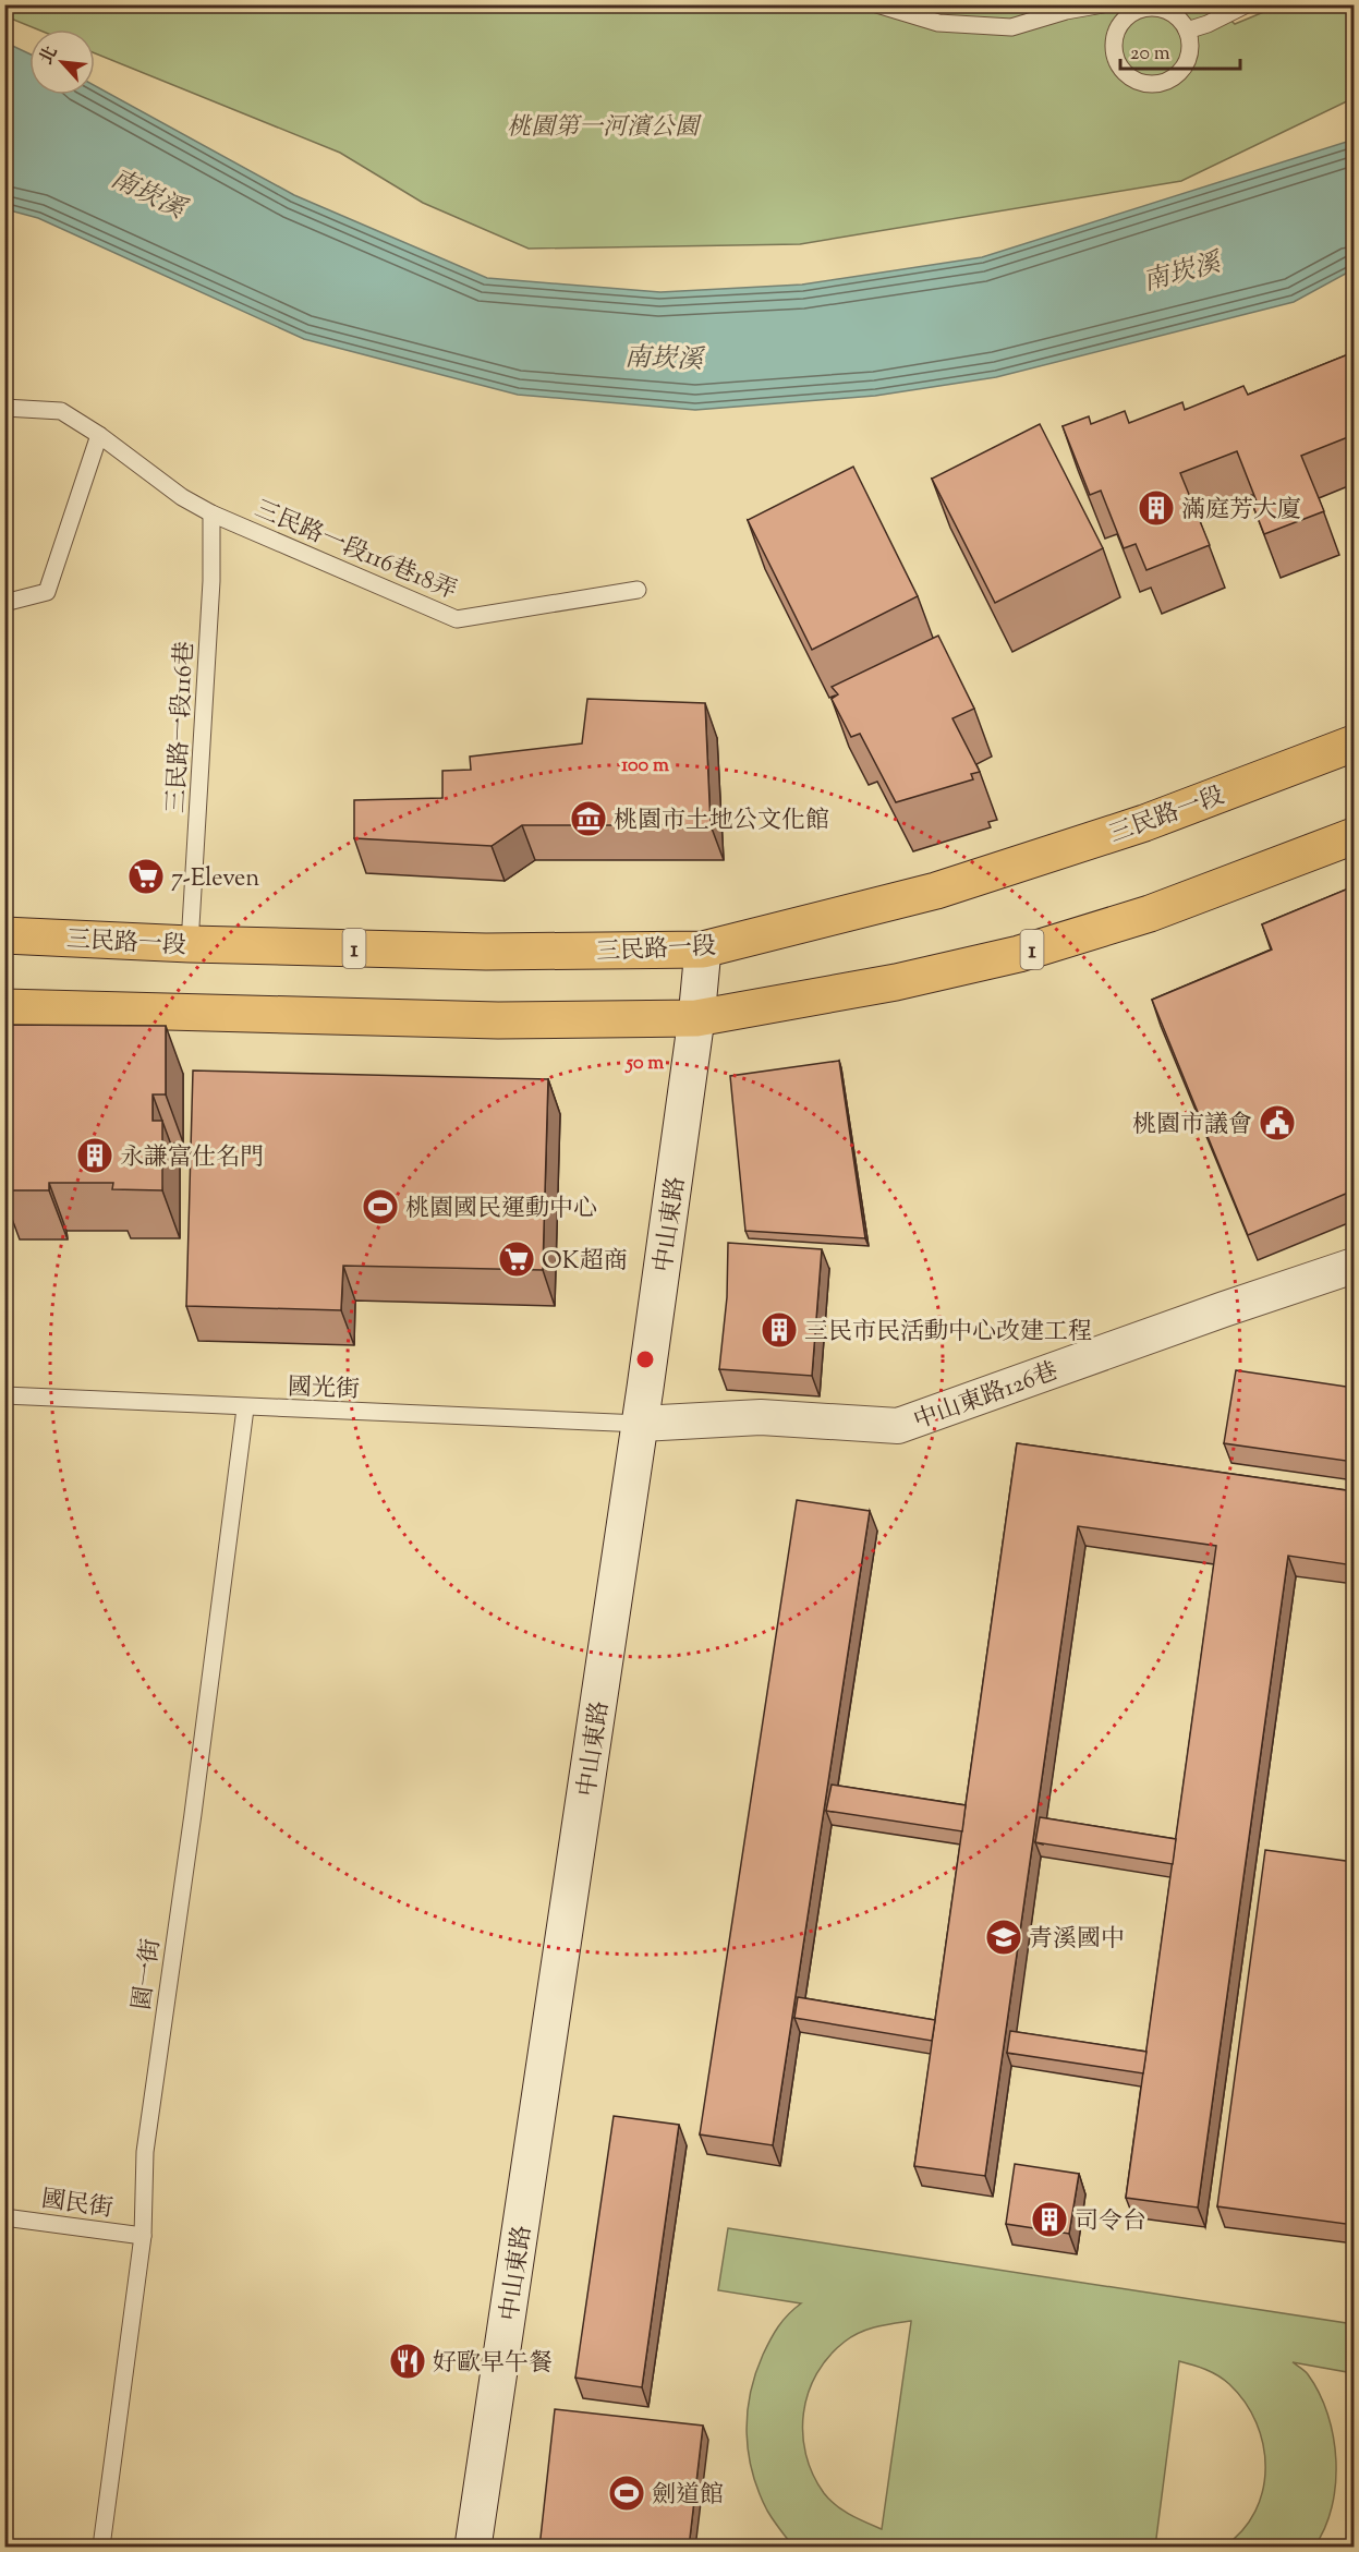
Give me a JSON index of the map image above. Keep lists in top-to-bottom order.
{
  "streets": {
    "main road": ["三民路一段", "1"],
    "street": ["中山東路", "中山東路126巷"],
    "lane": [
      "三民路一段116巷18弄",
      "三民路一段116巷",
      "國光街",
      "園一街",
      "國民街"
    ]
  },
  "crossings": [
    ["三民路一段116巷18弄", "三民路一段116巷"],
    ["三民路一段116巷", "三民路一段"],
    ["三民路一段", "中山東路"],
    ["1", "中山東路"],
    ["中山東路", "國光街"],
    ["中山東路", "中山東路126巷"],
    ["國光街", "中山東路126巷"],
    ["國光街", "園一街"],
    ["園一街", "國民街"]
  ],
  "water": ["南崁溪"],
  "parks": ["桃園第一河濱公園"],
  "places": {
    "building": [
      "滿庭芳大廈",
      "永謙富仕名門",
      "三民市民活動中心改建工程",
      "司令台"
    ],
    "museum": ["桃園市土地公文化館"],
    "supermarket": ["7-Eleven", "OK超商"],
    "public building": ["桃園市議會"],
    "sports": ["桃園國民運動中心", "劍道館"],
    "school or university": ["青溪國中"],
    "restaurant": ["好歐早午餐"]
  },
  "scale_bar": "20 m",
  "north": "top left",
  "rings": ["100 m", "50 m"]
}
